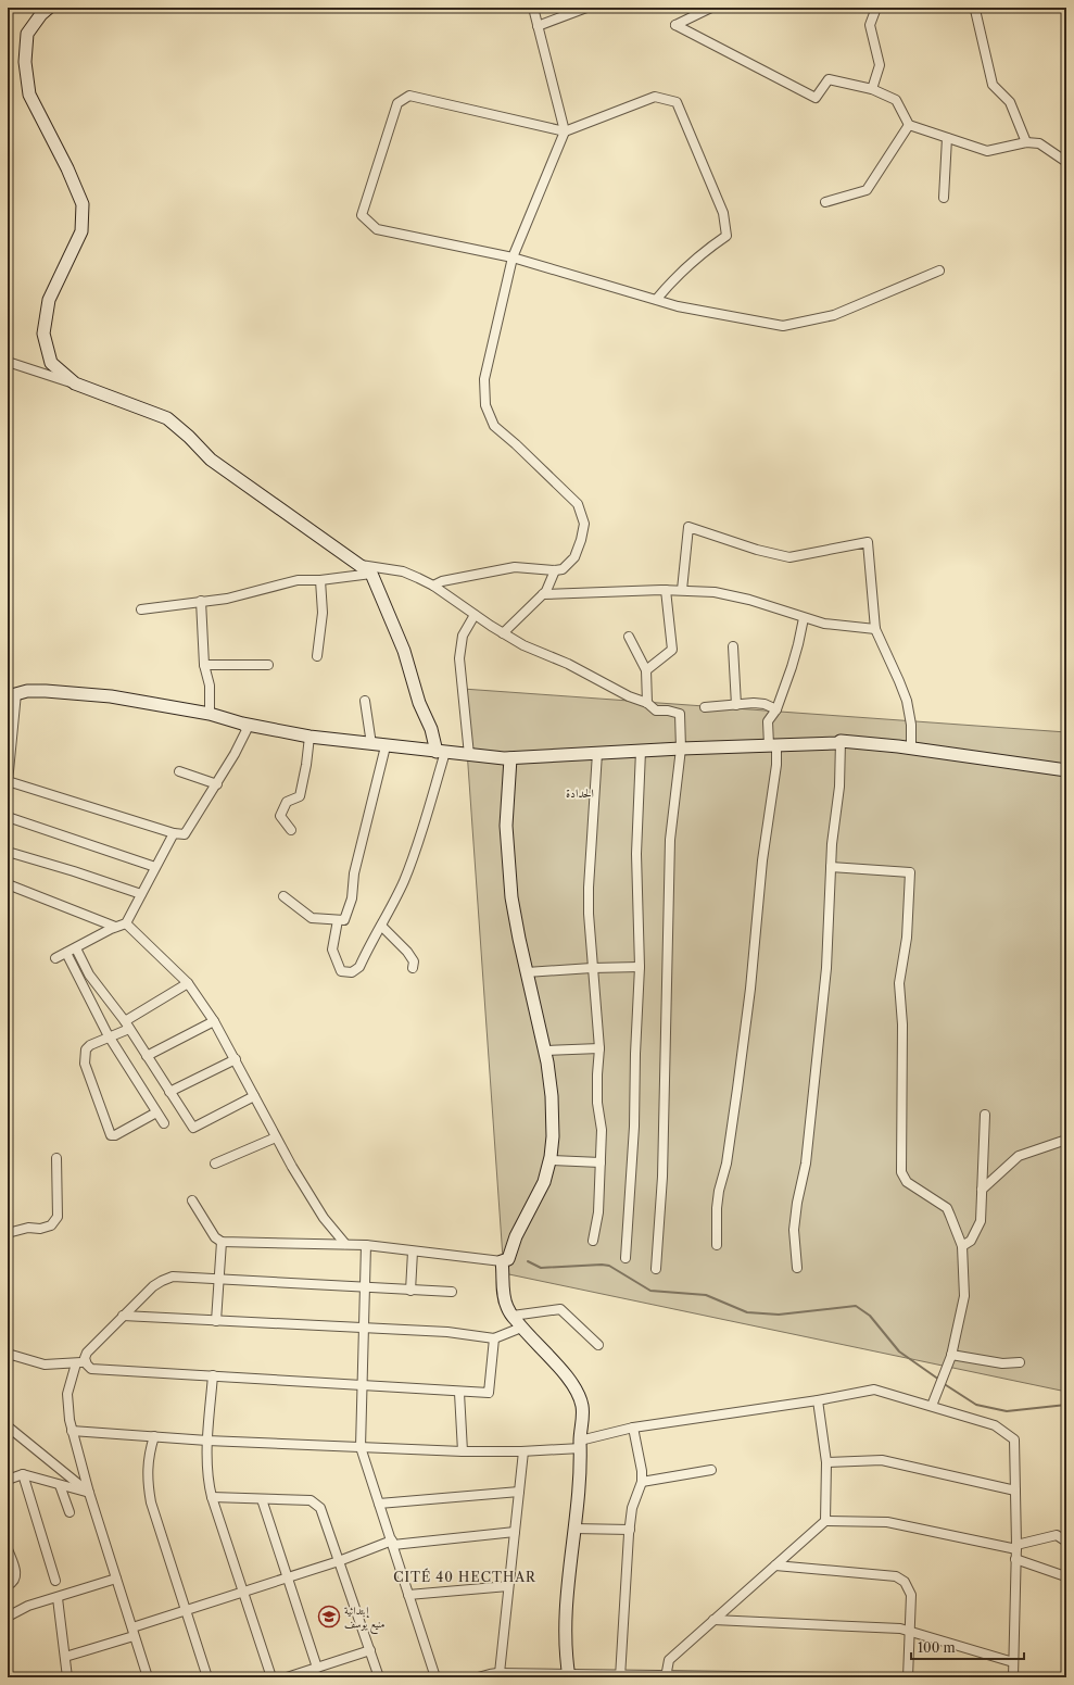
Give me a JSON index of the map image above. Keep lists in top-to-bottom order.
{
  "districts": ["الحدادة", "CITÉ 40 HECTHAR"],
  "places": {
    "school or university": ["إبتدائية منيع يوسف"]
  },
  "scale_bar": "100 m"
}
